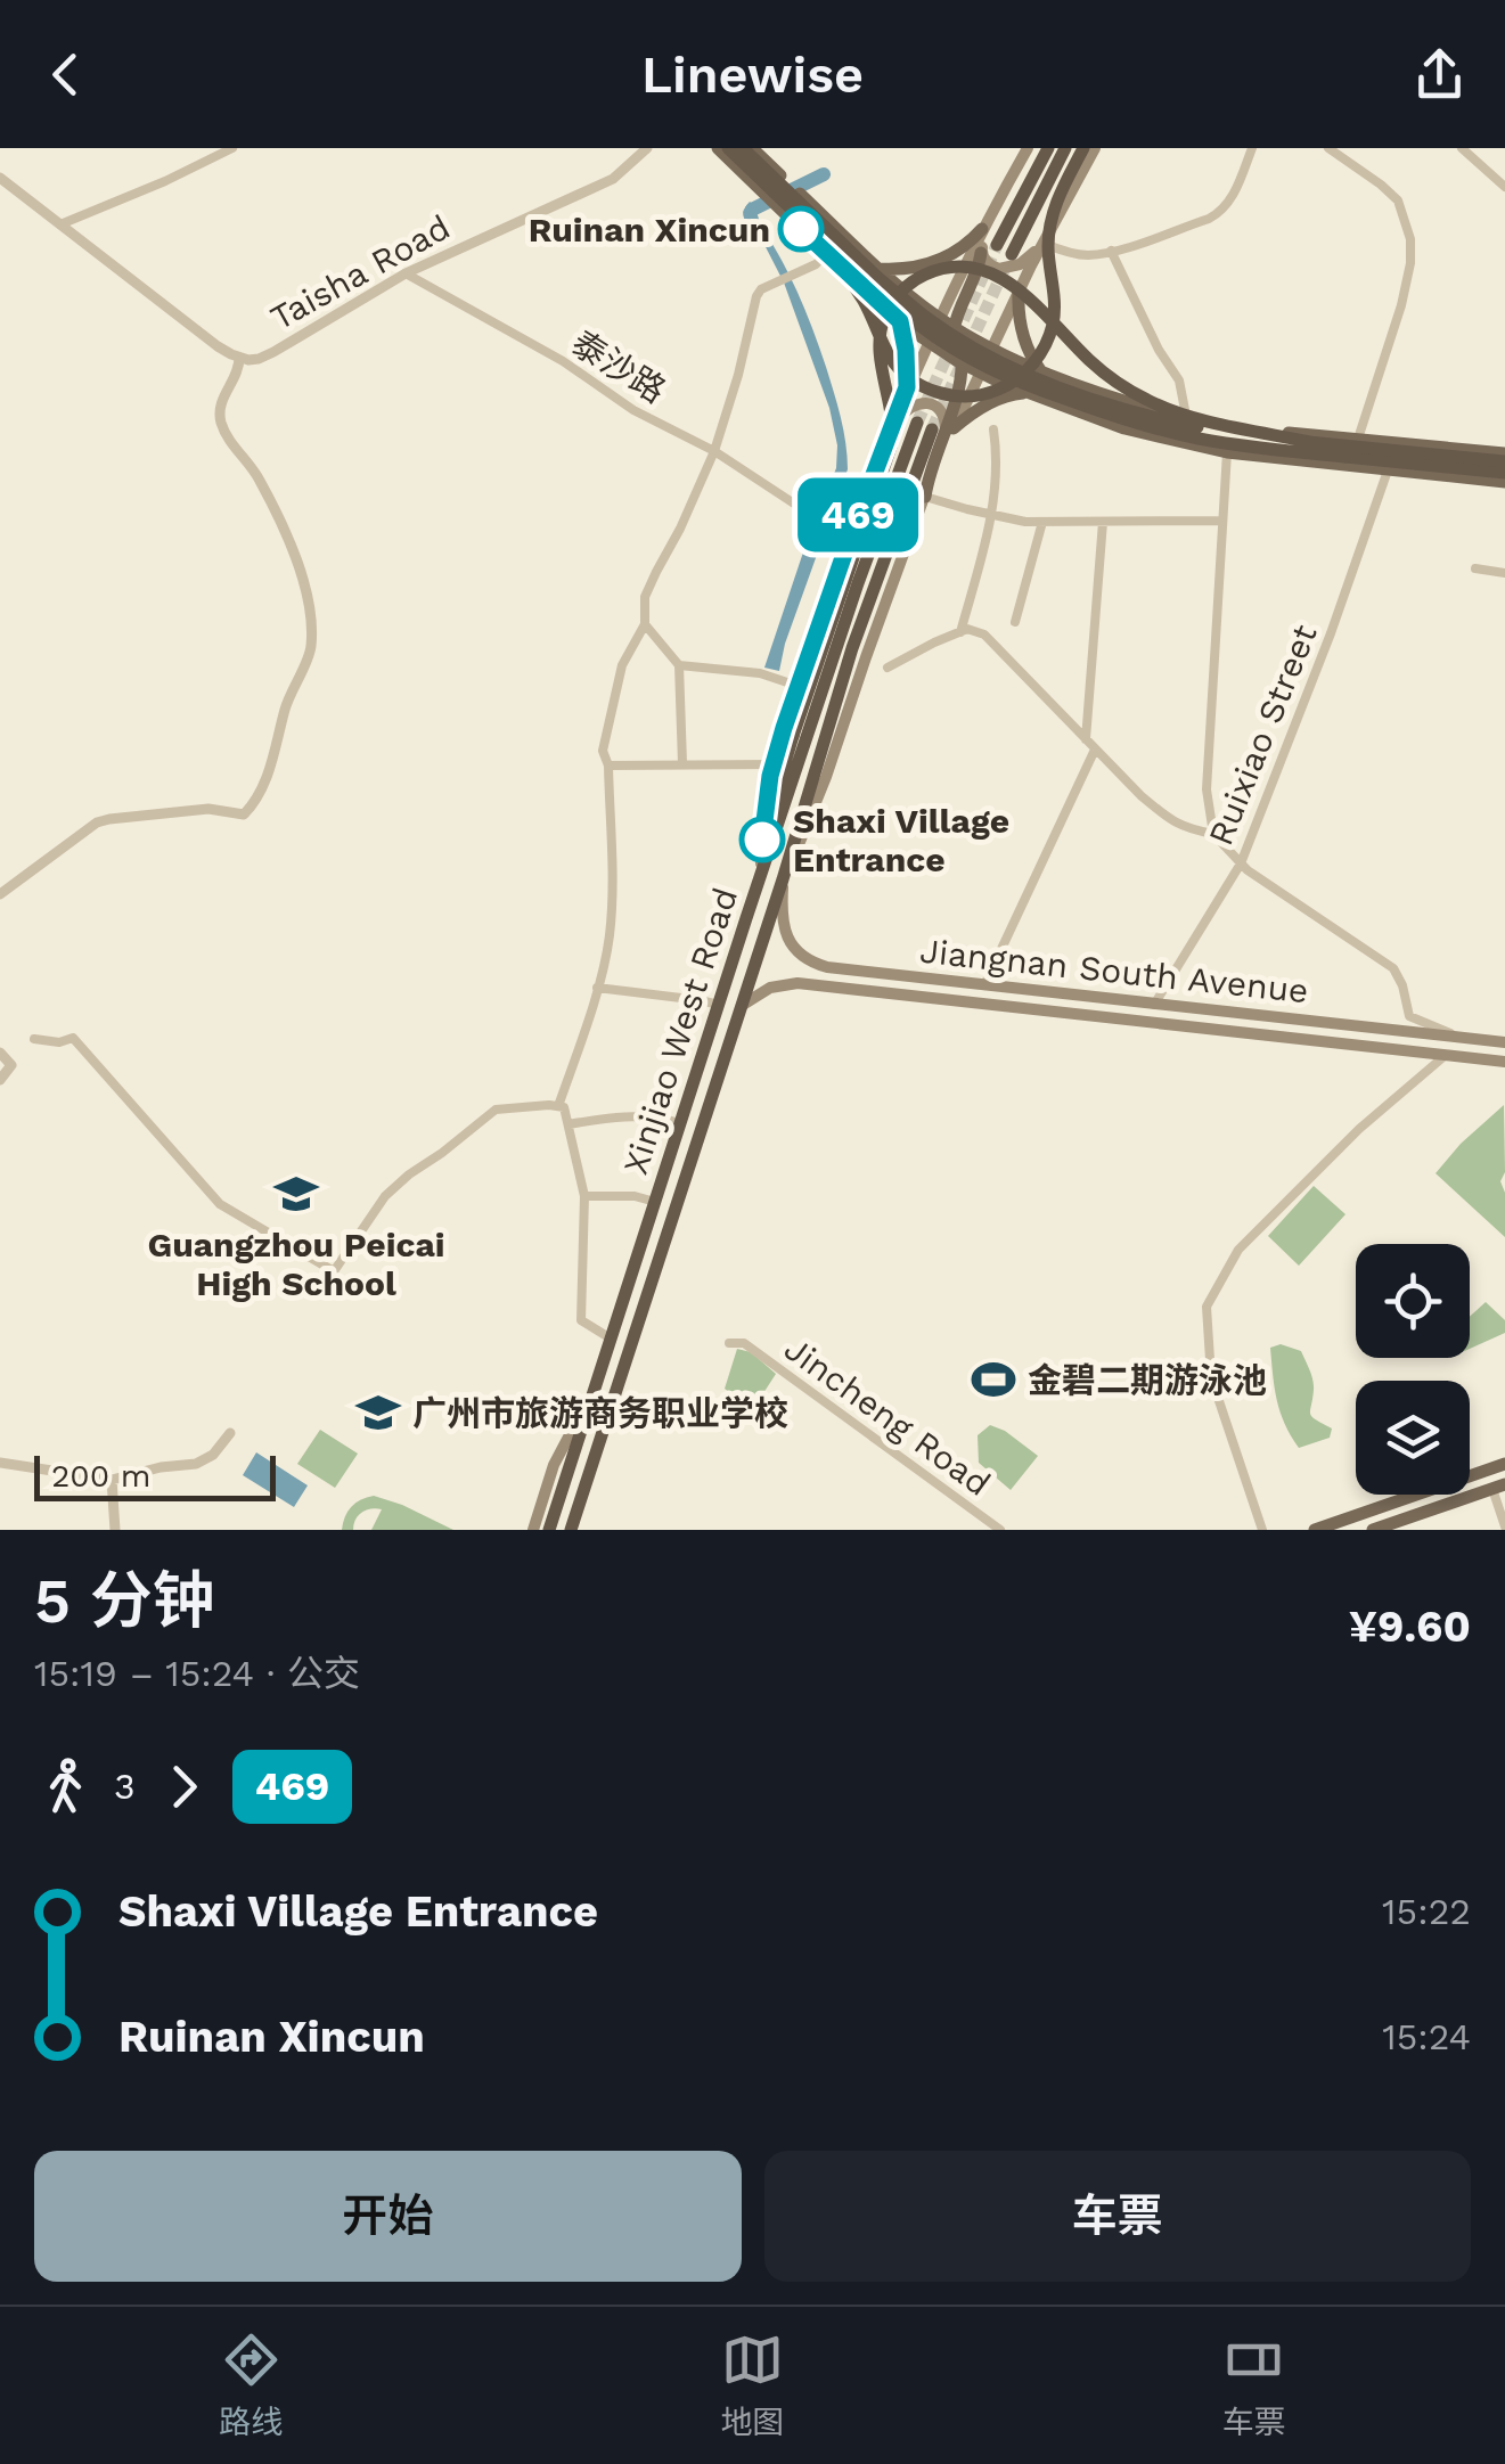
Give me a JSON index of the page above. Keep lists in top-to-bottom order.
{
  "streets": {
    "highway": ["Xinjiao West Road"],
    "main road": ["Jiangnan South Avenue"],
    "street": [
      "Taisha Road",
      "泰沙路",
      "Ruixiao Street",
      "Jincheng Road"
    ]
  },
  "crossings": [
    ["Taisha Road", "泰沙路"],
    ["Ruixiao Street", "Jiangnan South Avenue"],
    ["Jiangnan South Avenue", "Xinjiao West Road"]
  ],
  "places": {
    "other": ["Ruinan Xincun", "Shaxi Village Entrance"],
    "school or university": ["Guangzhou Peicai High School", "广州市旅游商务职业学校"],
    "sports": ["金碧二期游泳池"]
  },
  "lines": ["bus line 469"],
  "scale_bar": "200 m",
  "page": {
    "header": "Linewise",
    "on_map": "469",
    "scale": "200 m",
    "heading": ["5 分钟", "15:19 – 15:24 · 公交", "¥9.60"],
    "legs": ["3", "469"],
    "list": [
      {
        "name": "Shaxi Village Entrance",
        "value": "15:22"
      },
      {
        "name": "Ruinan Xincun",
        "value": "15:24"
      }
    ],
    "buttons": ["开始", "车票"],
    "tabs": ["路线", "地图", "车票"]
  }
}
